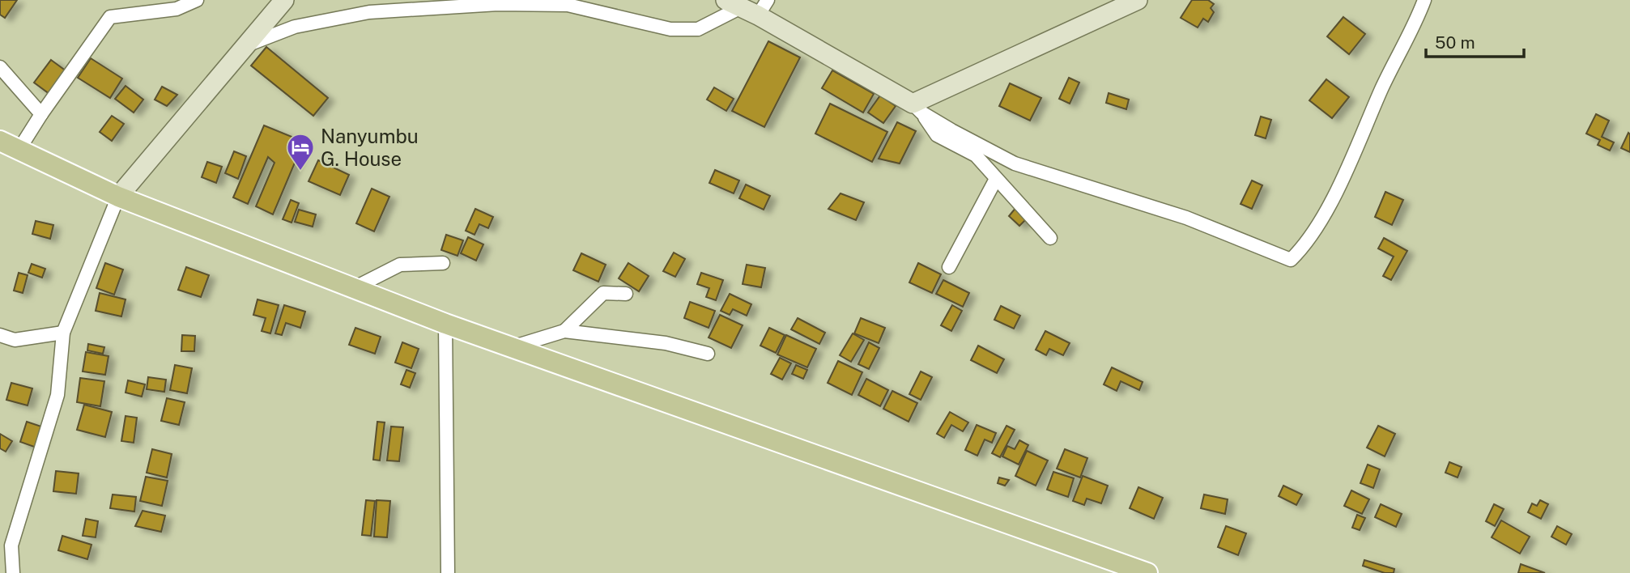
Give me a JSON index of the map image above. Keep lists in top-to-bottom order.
{
  "places": {
    "hotel": ["Nanyumbu G. House"]
  },
  "scale_bar": "50 m"
}
